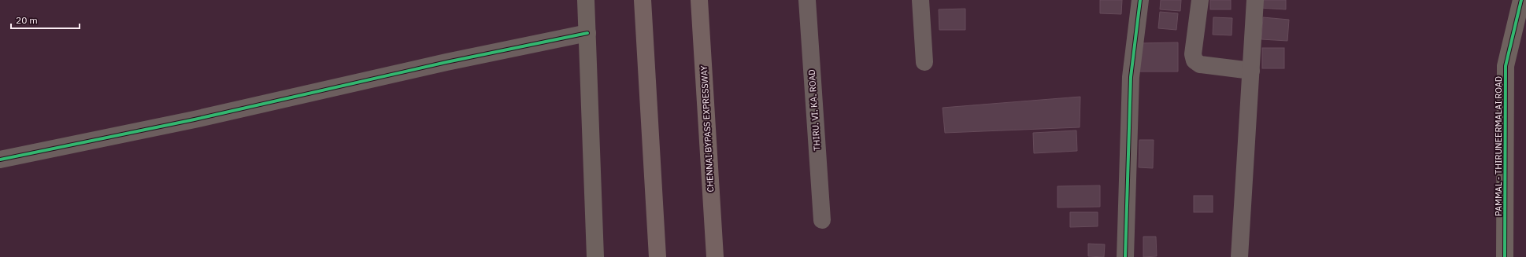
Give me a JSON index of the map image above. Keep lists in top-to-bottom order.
{
  "streets": {
    "highway": ["CHENNAI BYPASS EXPRESSWAY"],
    "street": ["THIRU. VI. KA. ROAD", "PAMMAL - THIRUNEERMALAI ROAD"]
  },
  "scale_bar": "20 m"
}
